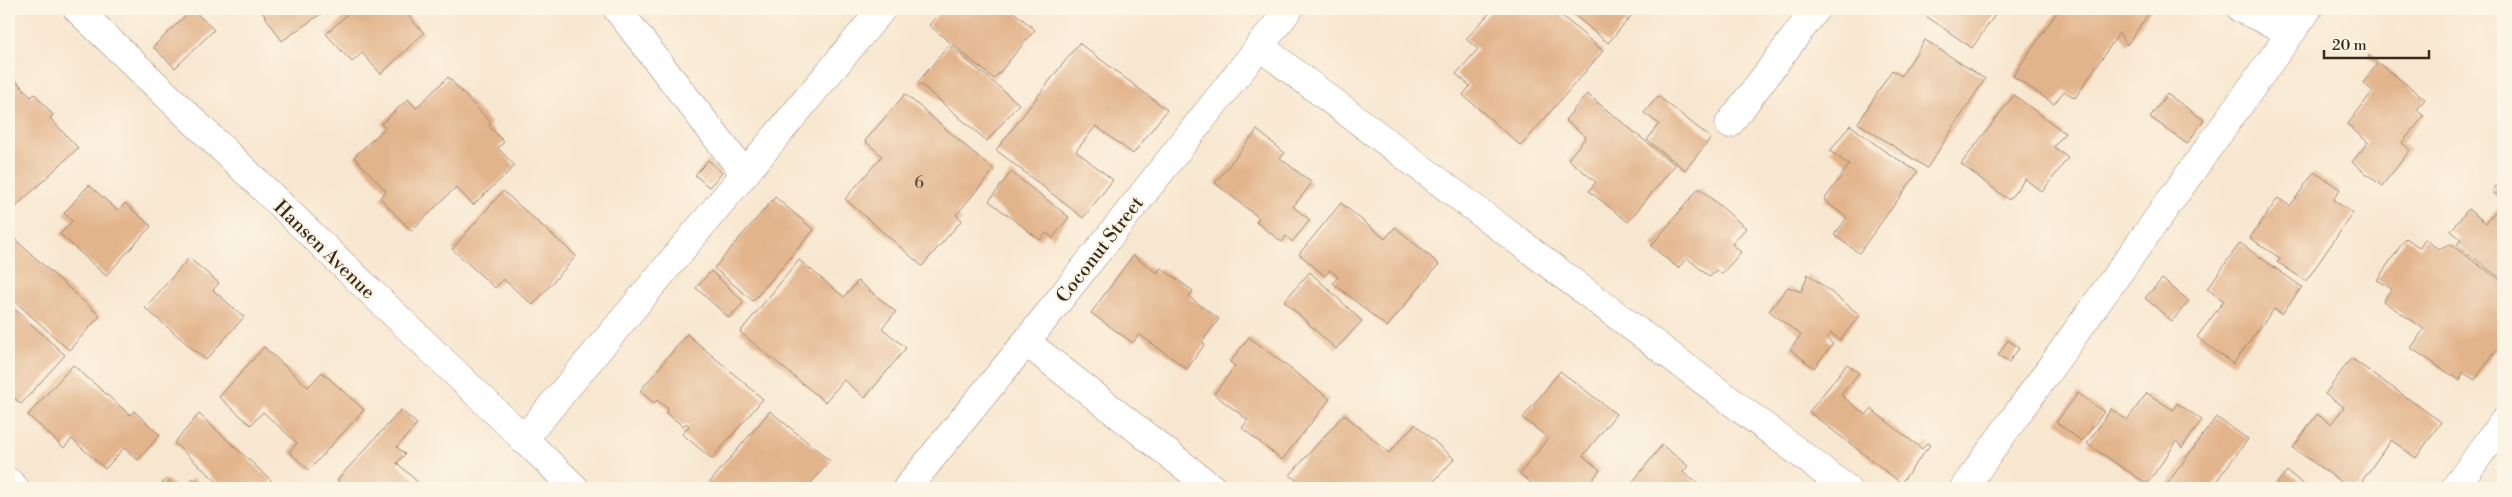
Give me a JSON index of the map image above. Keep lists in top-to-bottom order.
{
  "streets": {
    "street": ["Hansen Avenue", "Coconut Street"]
  },
  "house_numbers": ["6"],
  "scale_bar": "20 m"
}
